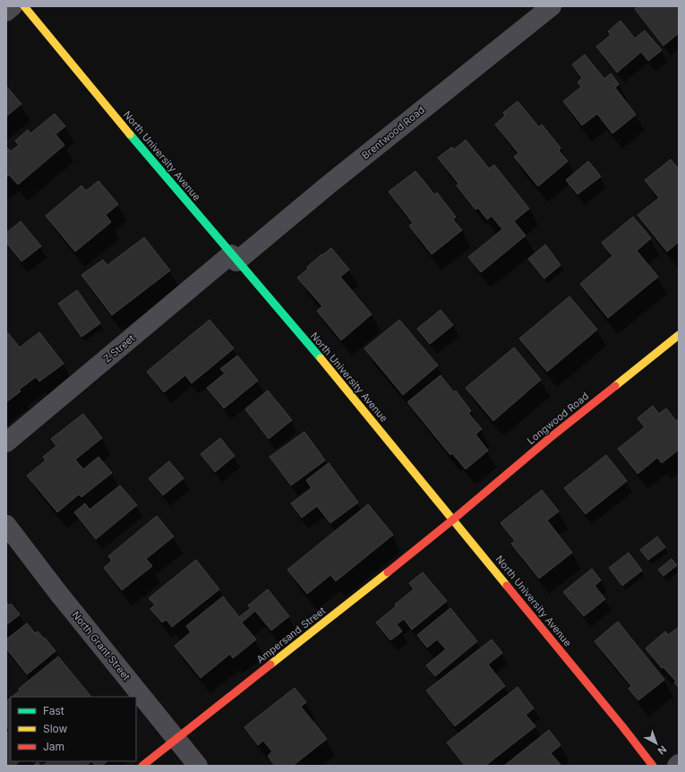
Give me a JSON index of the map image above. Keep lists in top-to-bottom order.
{
  "streets": {
    "street": [
      "Brentwood Road",
      "North University Avenue",
      "Z Street",
      "Longwood Road",
      "Ampersand Street",
      "North Grant Street"
    ]
  },
  "crossings": [
    ["Brentwood Road", "North University Avenue"],
    ["Brentwood Road", "Z Street"],
    ["North University Avenue", "Z Street"],
    ["North University Avenue", "Longwood Road"],
    ["North University Avenue", "Ampersand Street"],
    ["Longwood Road", "Ampersand Street"],
    ["Ampersand Street", "North Grant Street"]
  ],
  "legend": ["Fast", "Slow", "Jam"],
  "north": "bottom right"
}
